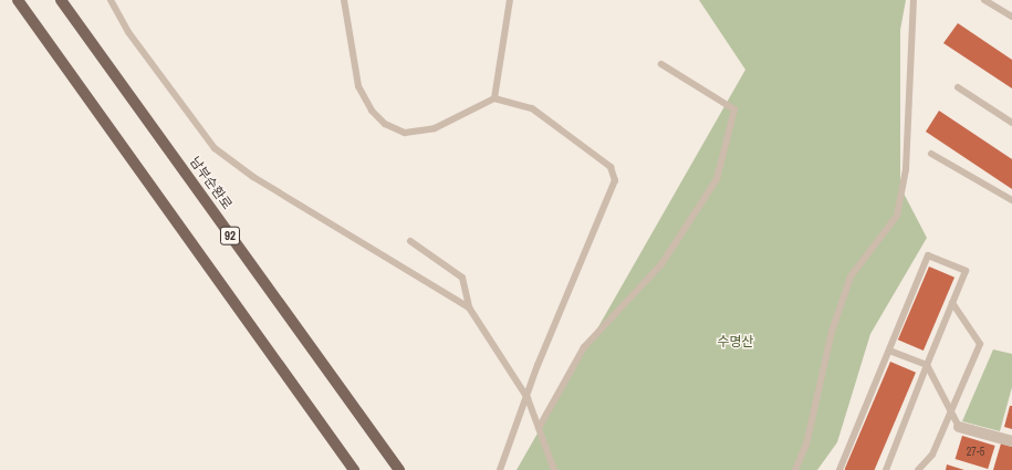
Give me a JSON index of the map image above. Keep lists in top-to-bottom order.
{
  "streets": {
    "main road": ["남부순환로", "92"]
  },
  "parks": ["수명산"],
  "house_numbers": ["27-5"]
}
